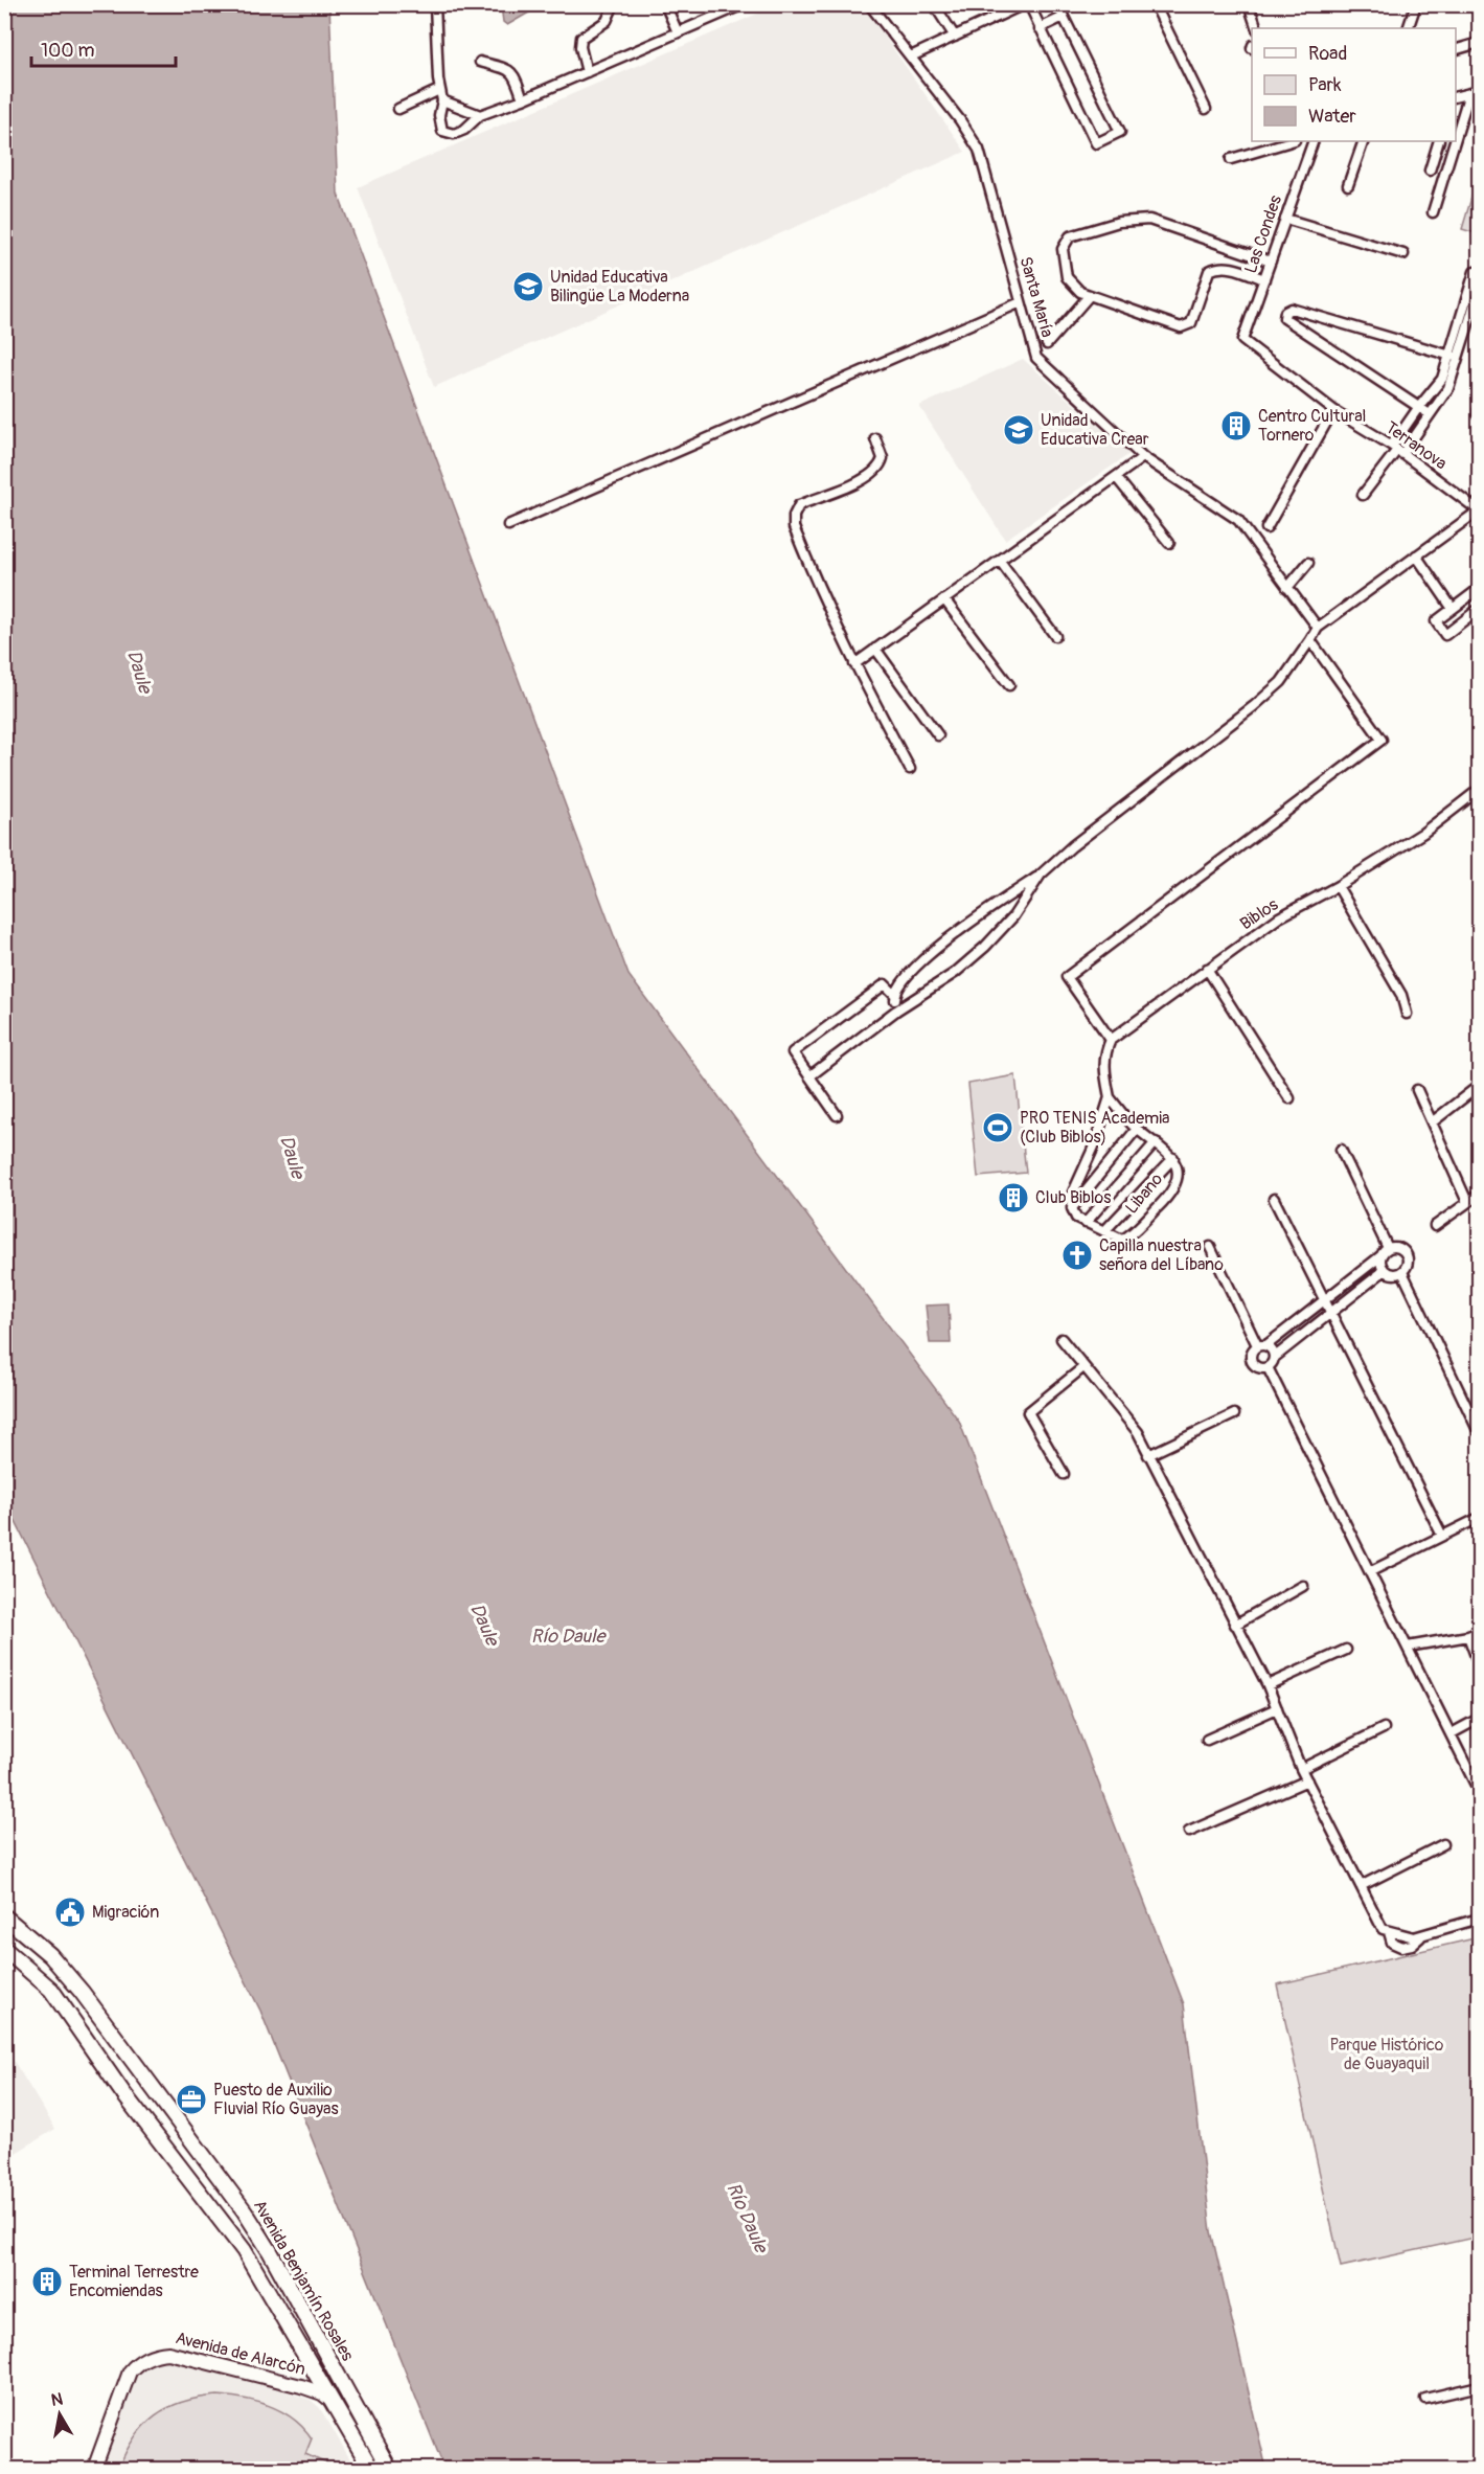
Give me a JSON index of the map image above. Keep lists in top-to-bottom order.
{
  "streets": {
    "main road": ["Avenida Benjamín Rosales", "Avenida de Alarcón"],
    "street": [
      "Las Condes",
      "Santa María",
      "Terranova",
      "Biblos",
      "Libano"
    ]
  },
  "crossings": [
    ["Las Condes", "Terranova"],
    ["Avenida Benjamín Rosales", "Avenida de Alarcón"]
  ],
  "water": ["Daule", "Río Daule"],
  "parks": ["Parque Histórico de Guayaquil"],
  "places": {
    "school or university": ["Unidad Educativa Bilingüe La Moderna", "Unidad Educativa Crear"],
    "building": ["Centro Cultural Tornero", "Club Biblos", "Terminal Terrestre Encomiendas"],
    "sports": ["PRO TENIS Academia (Club Biblos)"],
    "church": ["Capilla nuestra señora del Líbano"],
    "public building": ["Migración"],
    "office": ["Puesto de Auxilio Fluvial Río Guayas"]
  },
  "legend": ["Road", "Park", "Water"],
  "scale_bar": "100 m",
  "north": "top"
}
